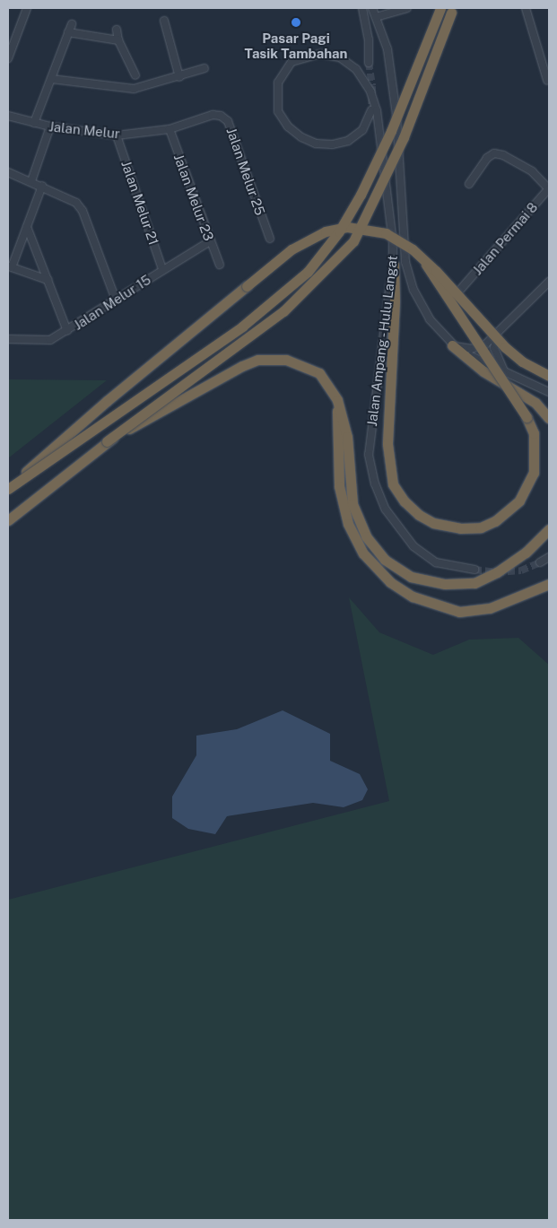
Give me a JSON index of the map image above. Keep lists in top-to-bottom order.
{
  "streets": {
    "street": [
      "Jalan Melur",
      "Jalan Melur 25",
      "Jalan Melur 23",
      "Jalan Melur 21",
      "Jalan Permai 8",
      "Jalan Melur 15",
      "Jalan Ampang - Hulu Langat"
    ]
  },
  "crossings": [
    ["Jalan Melur", "Jalan Melur 25"],
    ["Jalan Melur", "Jalan Melur 23"],
    ["Jalan Melur", "Jalan Melur 21"],
    ["Jalan Melur 23", "Jalan Melur 15"],
    ["Jalan Melur 21", "Jalan Melur 15"]
  ],
  "places": ["Pasar Pagi Tasik Tambahan"]
}
